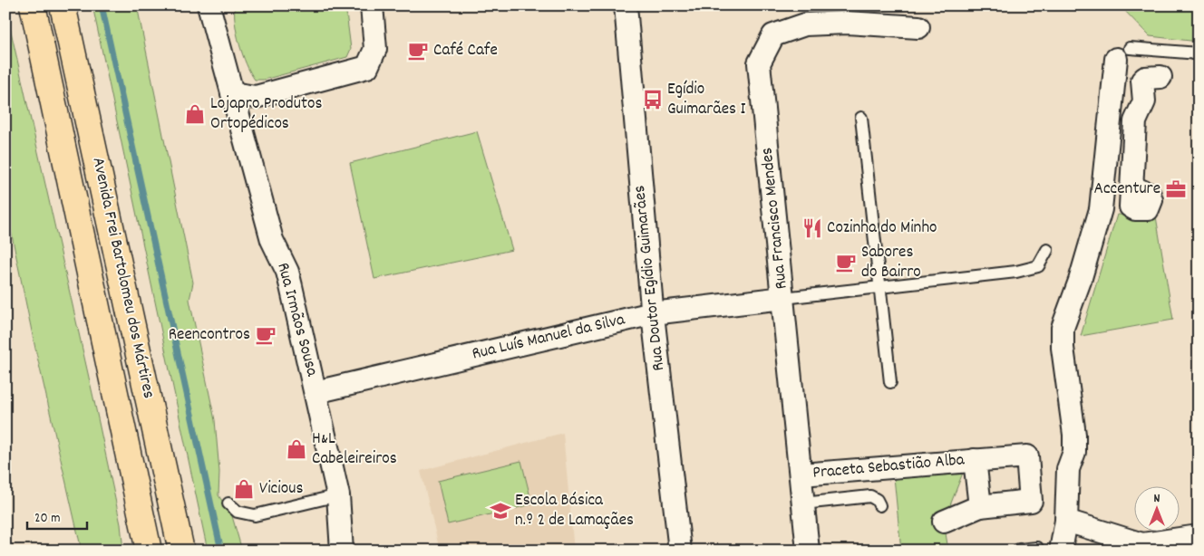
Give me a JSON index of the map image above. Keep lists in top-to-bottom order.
{
  "streets": {
    "highway": ["Avenida Frei Bartolomeu dos Mártires"],
    "street": [
      "Rua Francisco Mendes",
      "Rua Doutor Egídio Guimarães",
      "Rua Irmãos Sousa",
      "Rua Luís Manuel da Silva",
      "Praceta Sebastião Alba"
    ]
  },
  "crossings": [
    ["Rua Francisco Mendes", "Rua Luís Manuel da Silva"],
    ["Rua Francisco Mendes", "Praceta Sebastião Alba"],
    ["Rua Doutor Egídio Guimarães", "Rua Luís Manuel da Silva"],
    ["Rua Irmãos Sousa", "Rua Luís Manuel da Silva"]
  ],
  "places": {
    "cafe": ["Café Cafe", "Sabores do Bairro", "Reencontros"],
    "bus stop": ["Egídio Guimarães I"],
    "shop": ["Lojapro Produtos Ortopédicos", "H&L Cabeleireiros", "Vicious"],
    "office": ["Accenture"],
    "restaurant": ["Cozinha do Minho"],
    "school or university": ["Escola Básica n.º 2 de Lamaçães"]
  },
  "scale_bar": "20 m",
  "north": "top"
}
